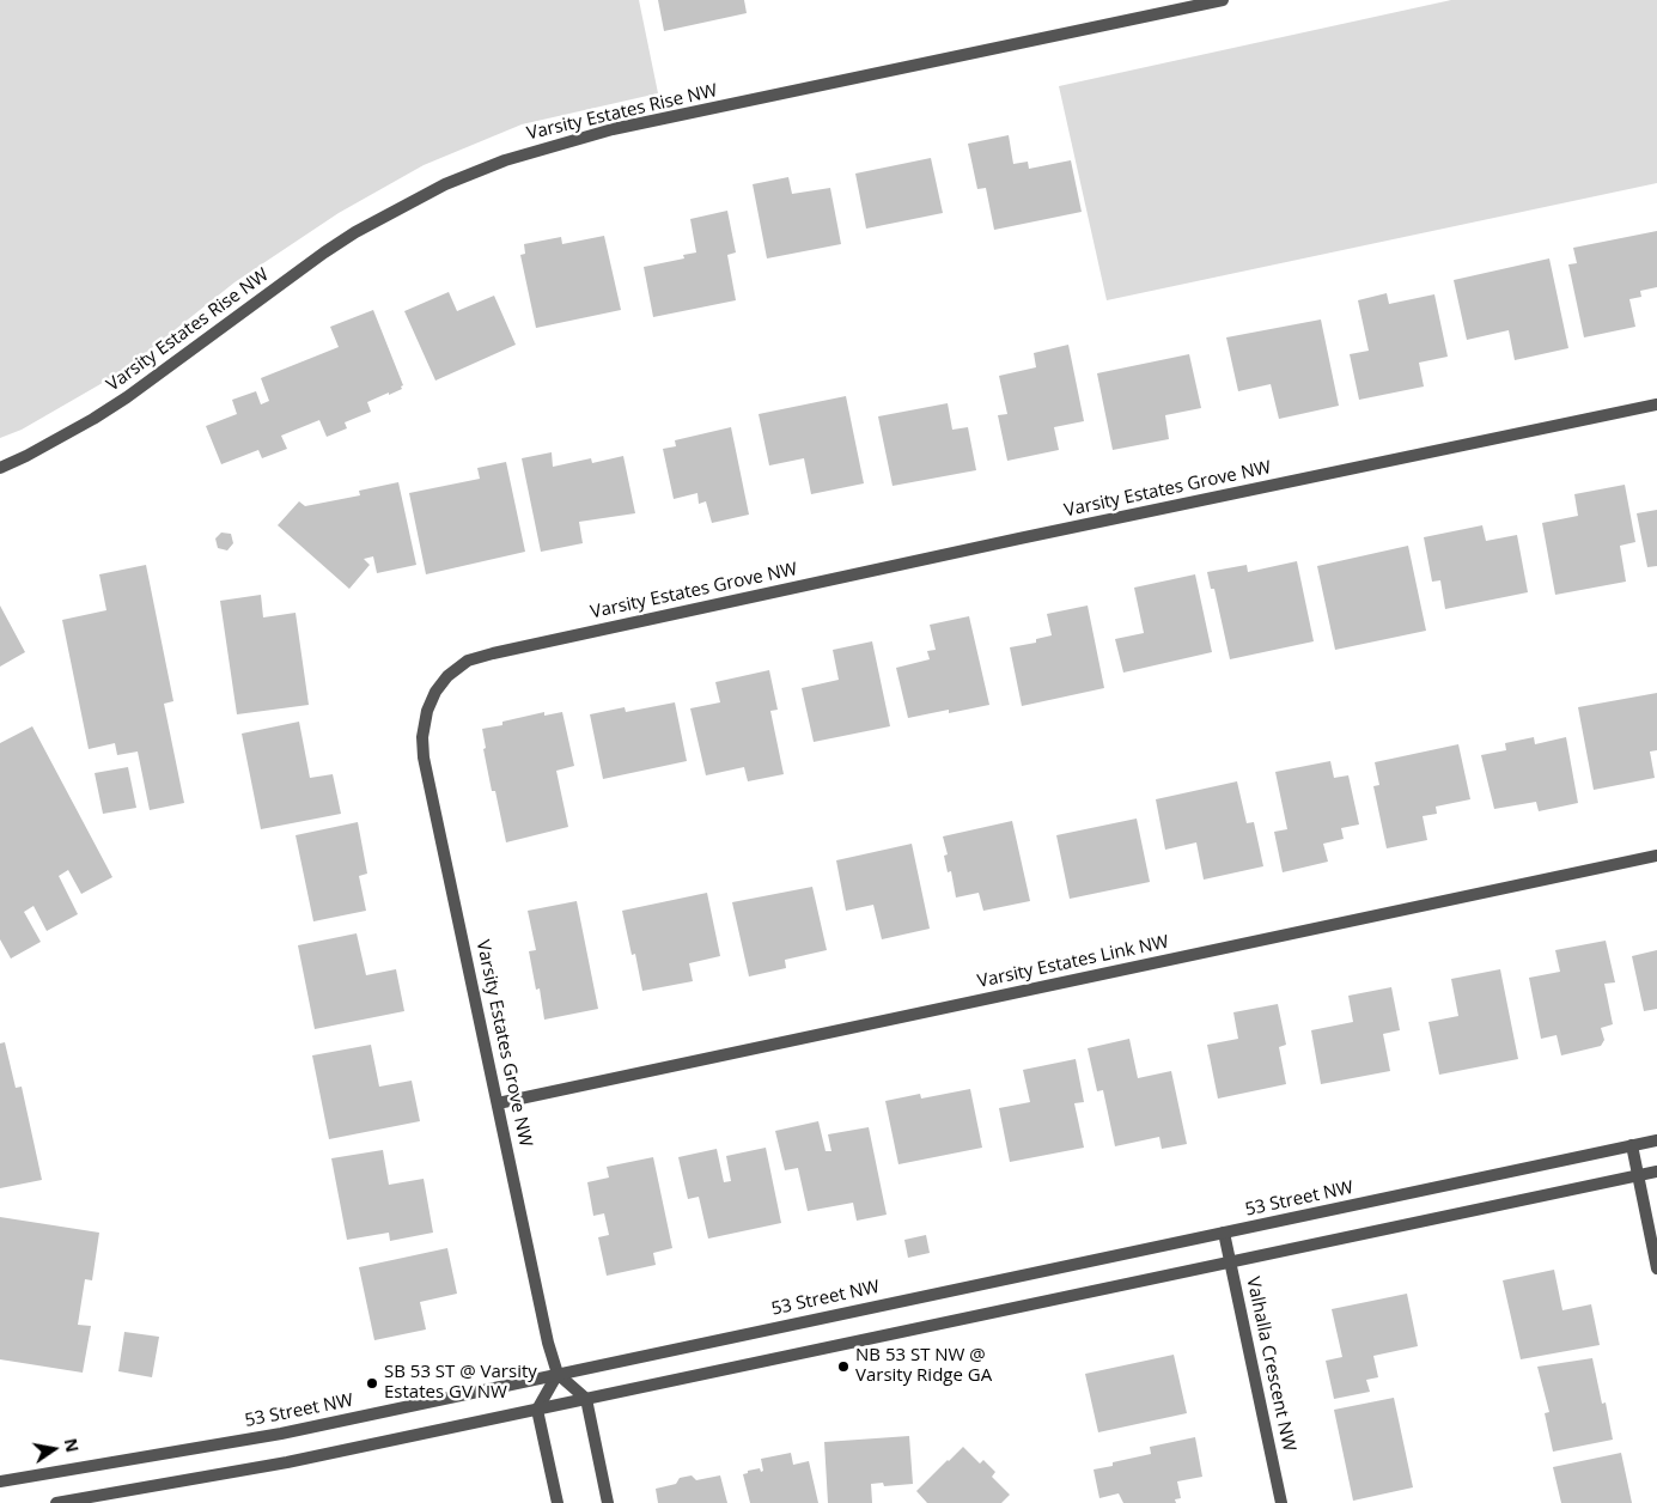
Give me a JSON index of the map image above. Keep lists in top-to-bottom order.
{
  "streets": {
    "street": [
      "Varsity Estates Rise NW",
      "Varsity Estates Grove NW",
      "Varsity Estates Link NW",
      "53 Street NW",
      "Valhalla Crescent NW"
    ]
  },
  "crossings": [
    ["Varsity Estates Grove NW", "Varsity Estates Link NW"],
    ["Varsity Estates Grove NW", "53 Street NW"],
    ["53 Street NW", "Valhalla Crescent NW"]
  ],
  "places": ["NB 53 ST NW @ Varsity Ridge GA", "SB 53 ST @ Varsity Estates GV NW"],
  "north": "right"
}
